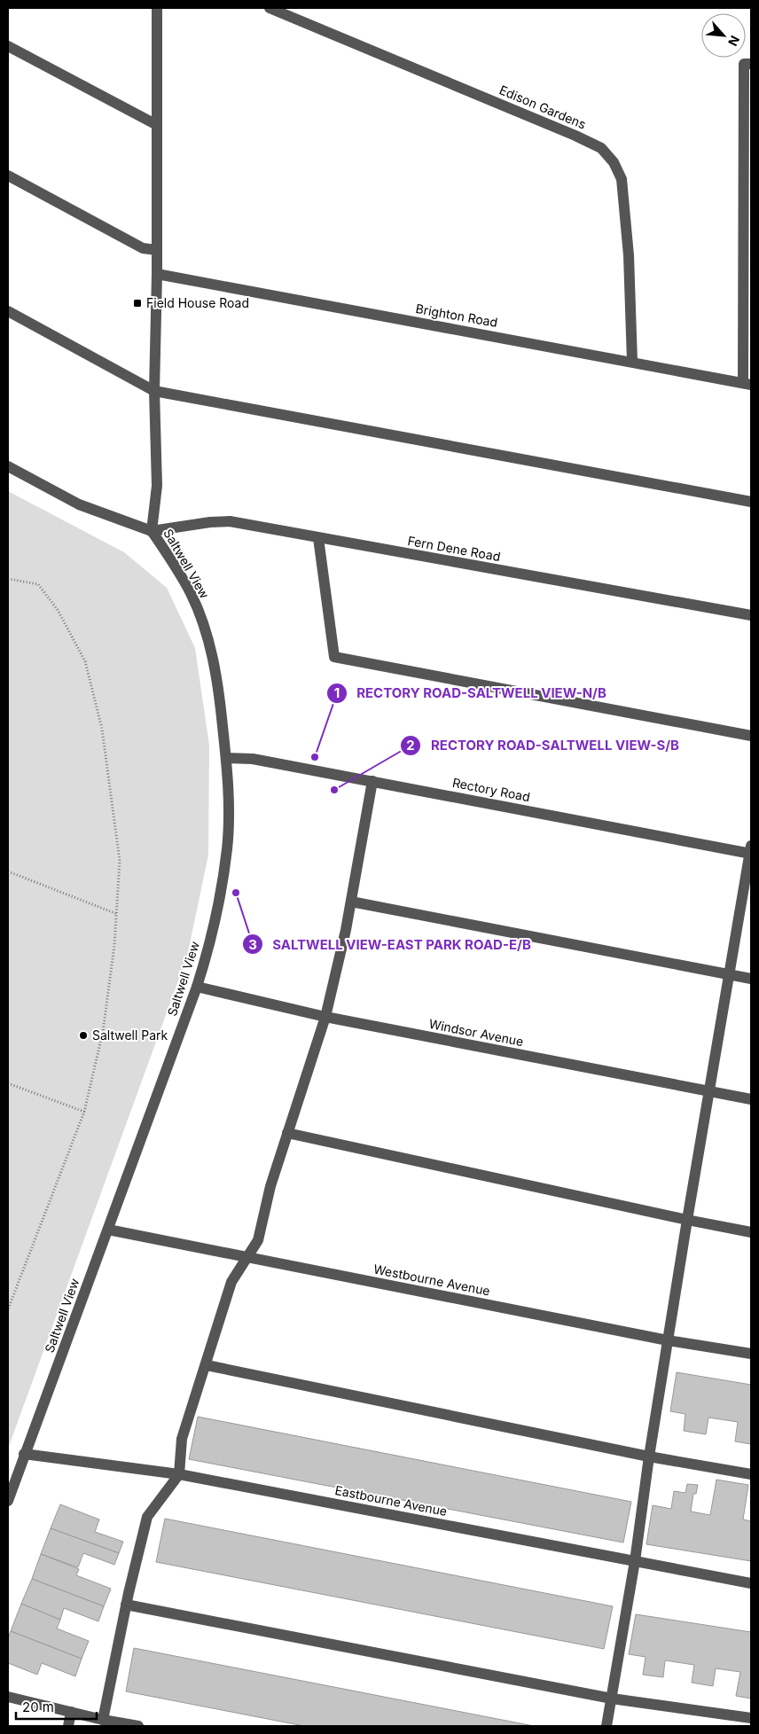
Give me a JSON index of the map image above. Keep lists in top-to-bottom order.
{
  "streets": {
    "street": [
      "Edison Gardens",
      "Brighton Road",
      "Fern Dene Road",
      "Saltwell View",
      "Rectory Road",
      "Windsor Avenue",
      "Westbourne Avenue",
      "Eastbourne Avenue"
    ]
  },
  "crossings": [
    ["Edison Gardens", "Brighton Road"],
    ["Fern Dene Road", "Saltwell View"],
    ["Saltwell View", "Rectory Road"],
    ["Saltwell View", "Windsor Avenue"],
    ["Saltwell View", "Westbourne Avenue"],
    ["Saltwell View", "Eastbourne Avenue"]
  ],
  "places": {
    "transit": ["Field House Road"],
    "other": [
      "RECTORY ROAD-SALTWELL VIEW-N/B",
      "RECTORY ROAD-SALTWELL VIEW-S/B",
      "SALTWELL VIEW-EAST PARK ROAD-E/B",
      "Saltwell Park"
    ]
  },
  "scale_bar": "20 m",
  "north": "bottom right"
}
